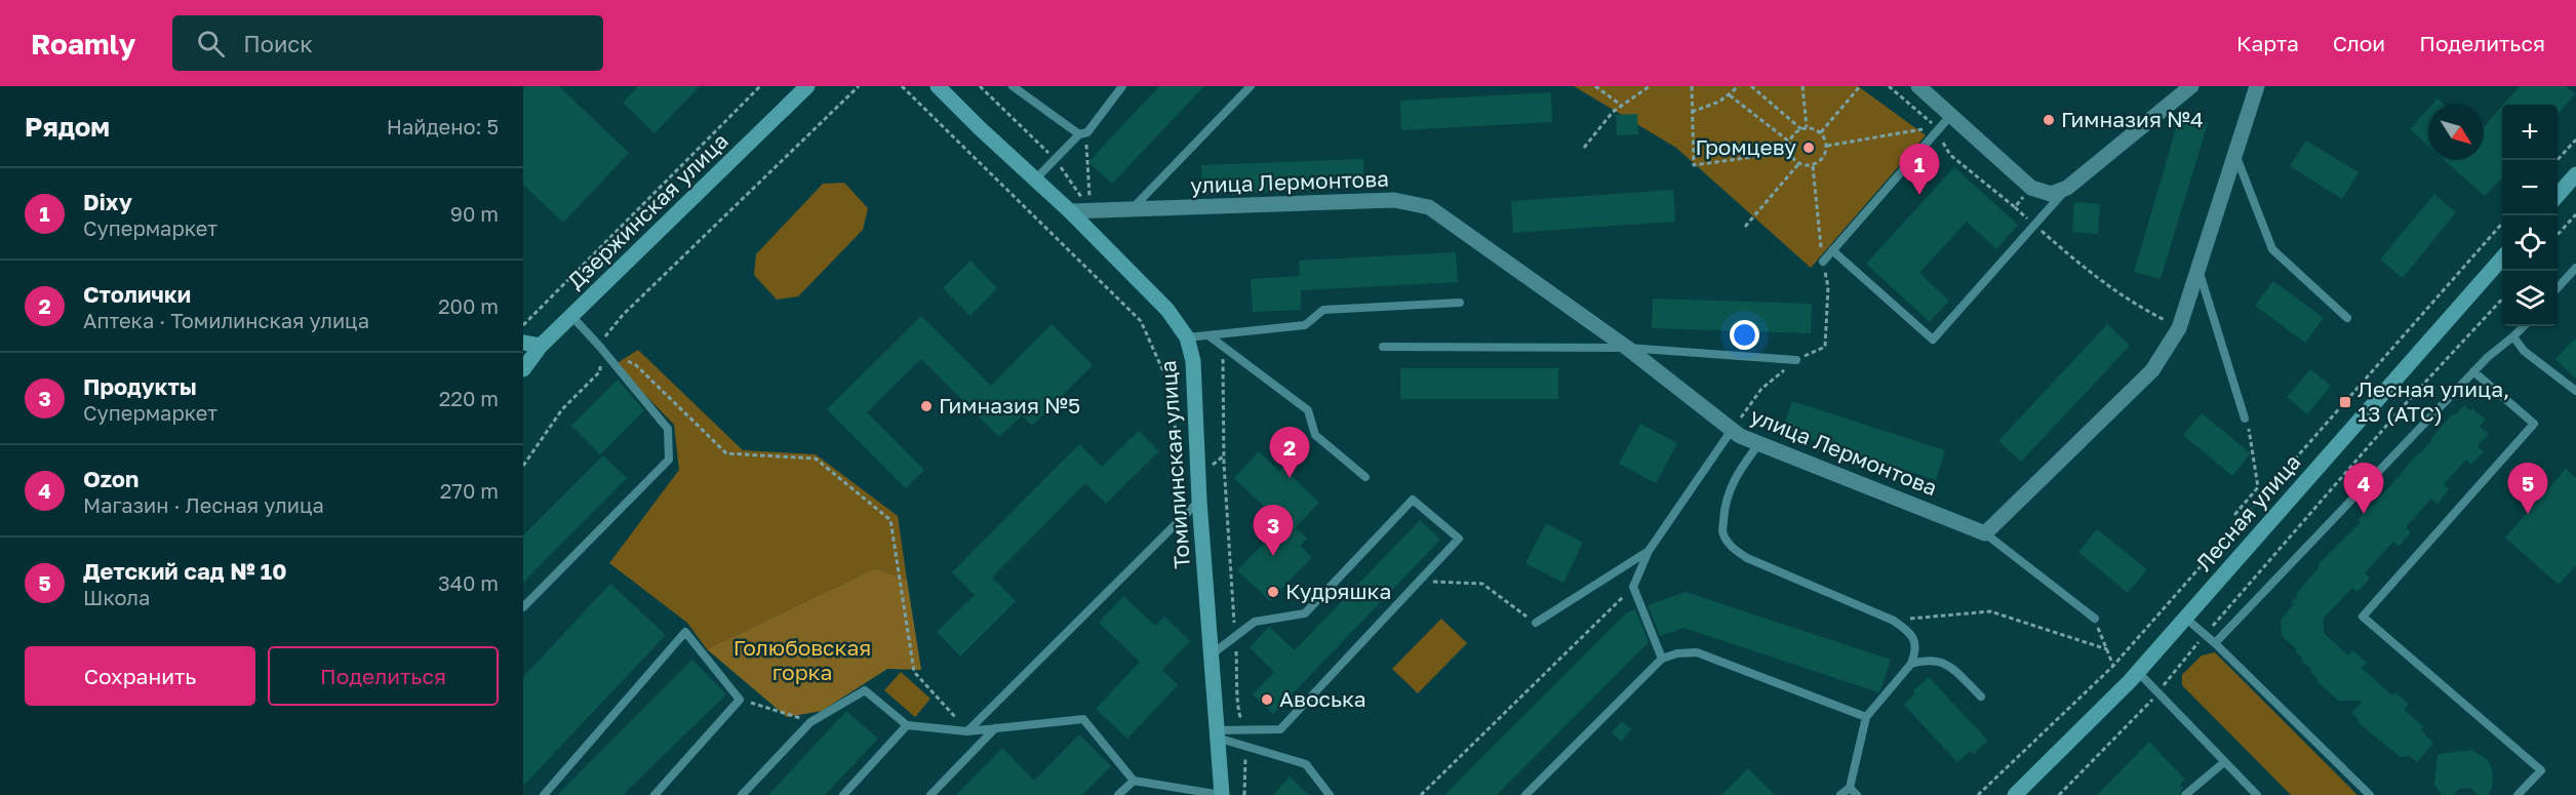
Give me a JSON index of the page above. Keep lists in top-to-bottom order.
{
  "streets": {
    "street": [
      "улица Лермонтова",
      "Дзержинская улица",
      "Томилинская улица",
      "Лесная улица"
    ]
  },
  "crossings": [
    ["улица Лермонтова", "Томилинская улица"]
  ],
  "parks": ["Голюбовская горка"],
  "places": {
    "other": [
      "Гимназия №4",
      "Громцеву",
      "Гимназия №5",
      "Кудряшка",
      "Авоська"
    ],
    "transit": ["Лесная улица, 13 (АТС)"]
  },
  "north": "bottom right",
  "page": {
    "header": "Roamly",
    "search": "Поиск",
    "nav": ["Карта", "Слои", "Поделиться"],
    "heading": ["Рядом", "Найдено: 5"],
    "map_buttons": ["+", "−"],
    "pins": [
      "1",
      "2",
      "4",
      "5",
      "3"
    ],
    "list": [
      {
        "mark": "1",
        "name": "Dixy",
        "note": "Супермаркет",
        "value": "90 m"
      },
      {
        "mark": "2",
        "name": "Столички",
        "note": "Аптека · Томилинская улица",
        "value": "200 m"
      },
      {
        "mark": "3",
        "name": "Продукты",
        "note": "Супермаркет",
        "value": "220 m"
      },
      {
        "mark": "4",
        "name": "Ozon",
        "note": "Магазин · Лесная улица",
        "value": "270 m"
      },
      {
        "mark": "5",
        "name": "Детский сад № 10",
        "note": "Школа",
        "value": "340 m"
      }
    ],
    "buttons": ["Сохранить", "Поделиться"]
  }
}
